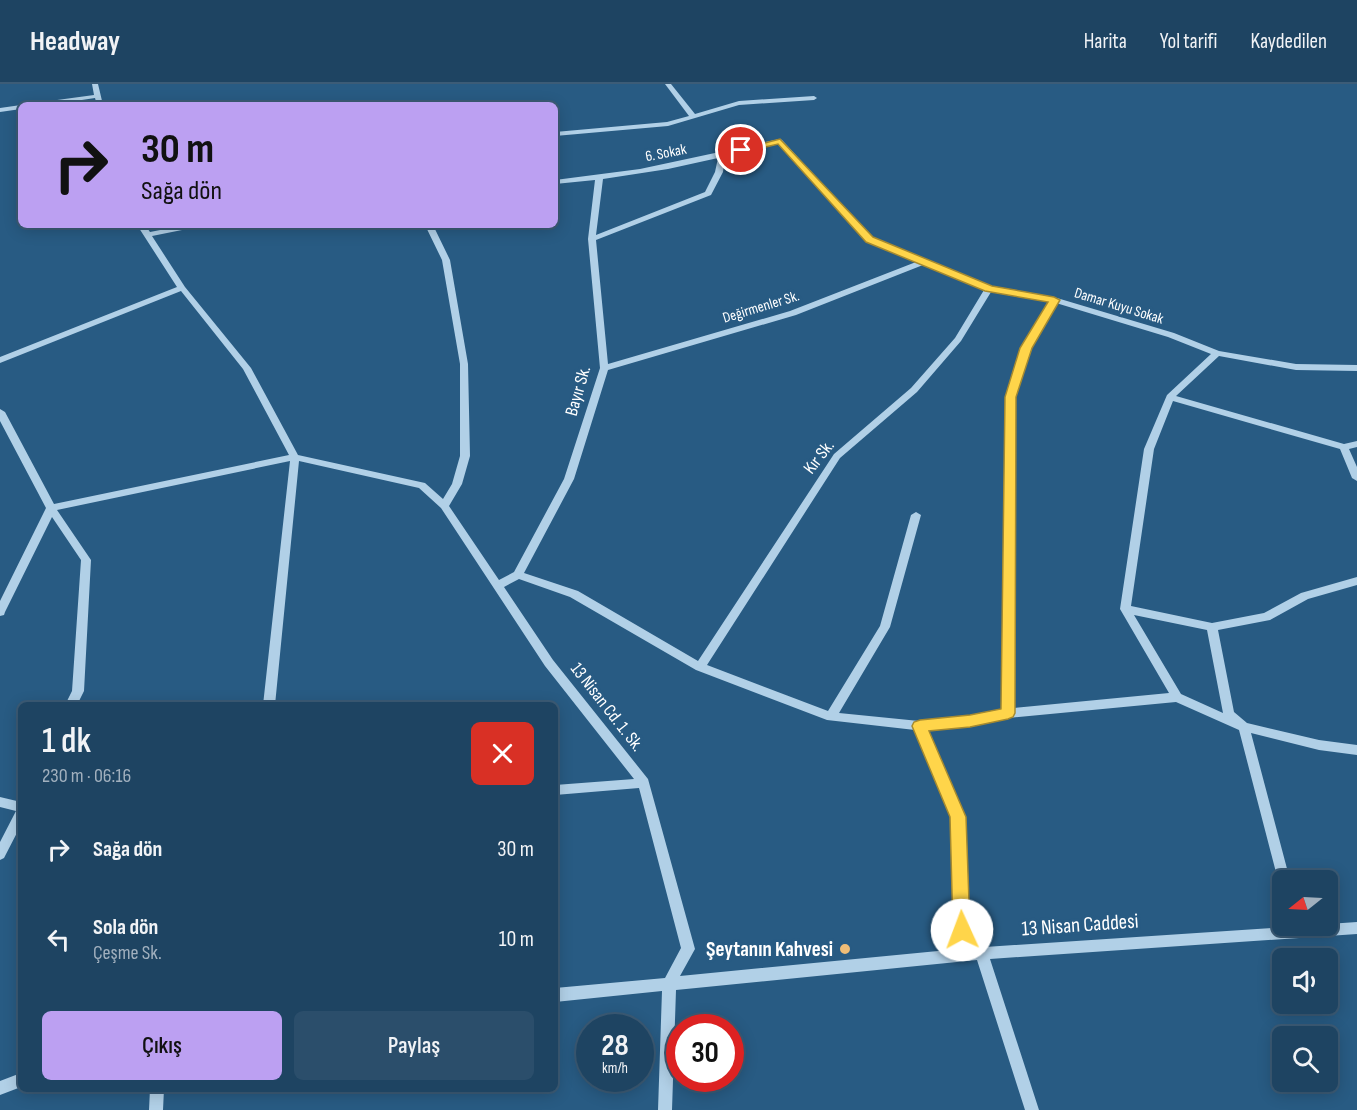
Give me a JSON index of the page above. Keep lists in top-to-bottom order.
{
  "streets": {
    "street": [
      "6. Sokak",
      "Damar Kuyu Sokak",
      "Değirmenler Sk.",
      "Bayır Sk.",
      "Kır Sk.",
      "13 Nisan Cd. 1. Sk.",
      "13 Nisan Caddesi"
    ]
  },
  "crossings": [
    ["6. Sokak", "Damar Kuyu Sokak"],
    ["6. Sokak", "Bayır Sk."],
    ["Damar Kuyu Sokak", "Değirmenler Sk."],
    ["Damar Kuyu Sokak", "Kır Sk."],
    ["Değirmenler Sk.", "Bayır Sk."],
    ["13 Nisan Cd. 1. Sk.", "13 Nisan Caddesi"]
  ],
  "places": ["Şeytanın Kahvesi"],
  "north": "left",
  "page": {
    "header": "Headway",
    "nav": ["Harita", "Yol tarifi", "Kaydedilen"],
    "turn": ["30 m", "Sağa dön"],
    "heading": ["1 dk", "230 m · 06:16"],
    "list": [
      {
        "name": "Sağa dön",
        "value": "30 m"
      },
      {
        "name": "Sola dön",
        "note": "Çeşme Sk.",
        "value": "10 m"
      }
    ],
    "buttons": ["Çıkış", "Paylaş"],
    "speed": "28 km/h",
    "limit": "30"
  }
}
